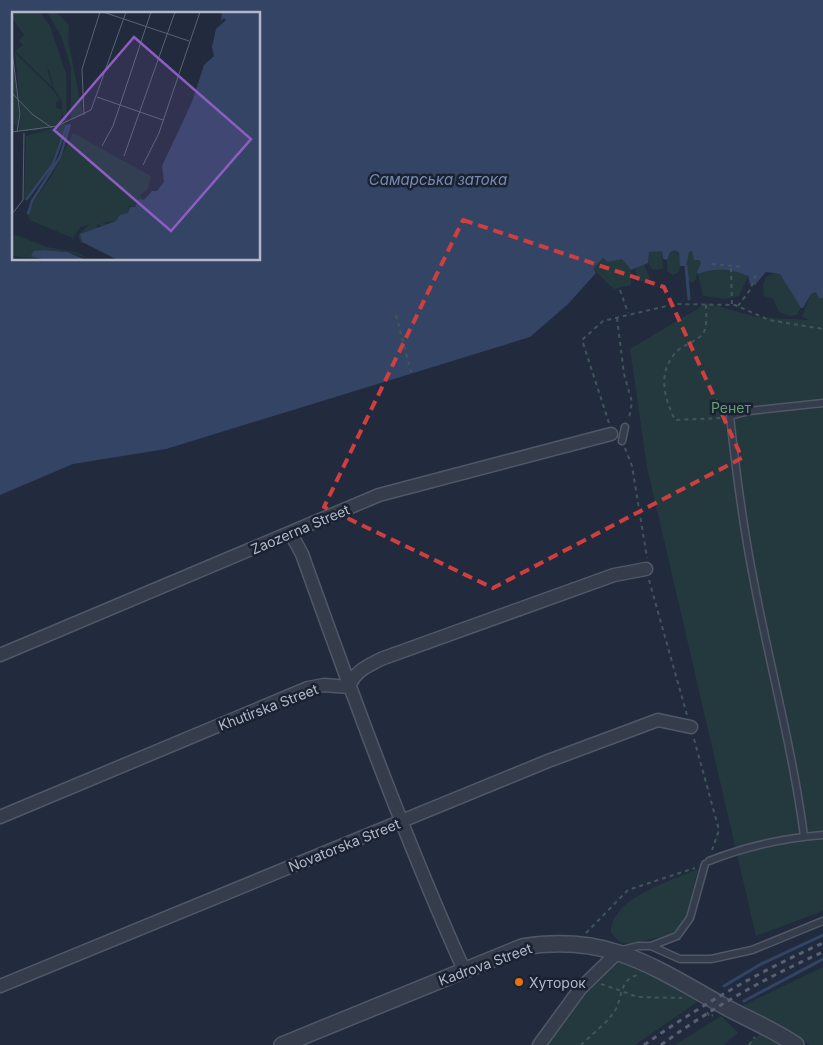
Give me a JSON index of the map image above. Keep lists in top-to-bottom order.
{
  "streets": {
    "street": [
      "Zaozerna Street",
      "Khutirska Street",
      "Novatorska Street",
      "Kadrova Street"
    ]
  },
  "water": ["Самарська затока"],
  "parks": ["Ренет"],
  "places": ["Хуторок"]
}
